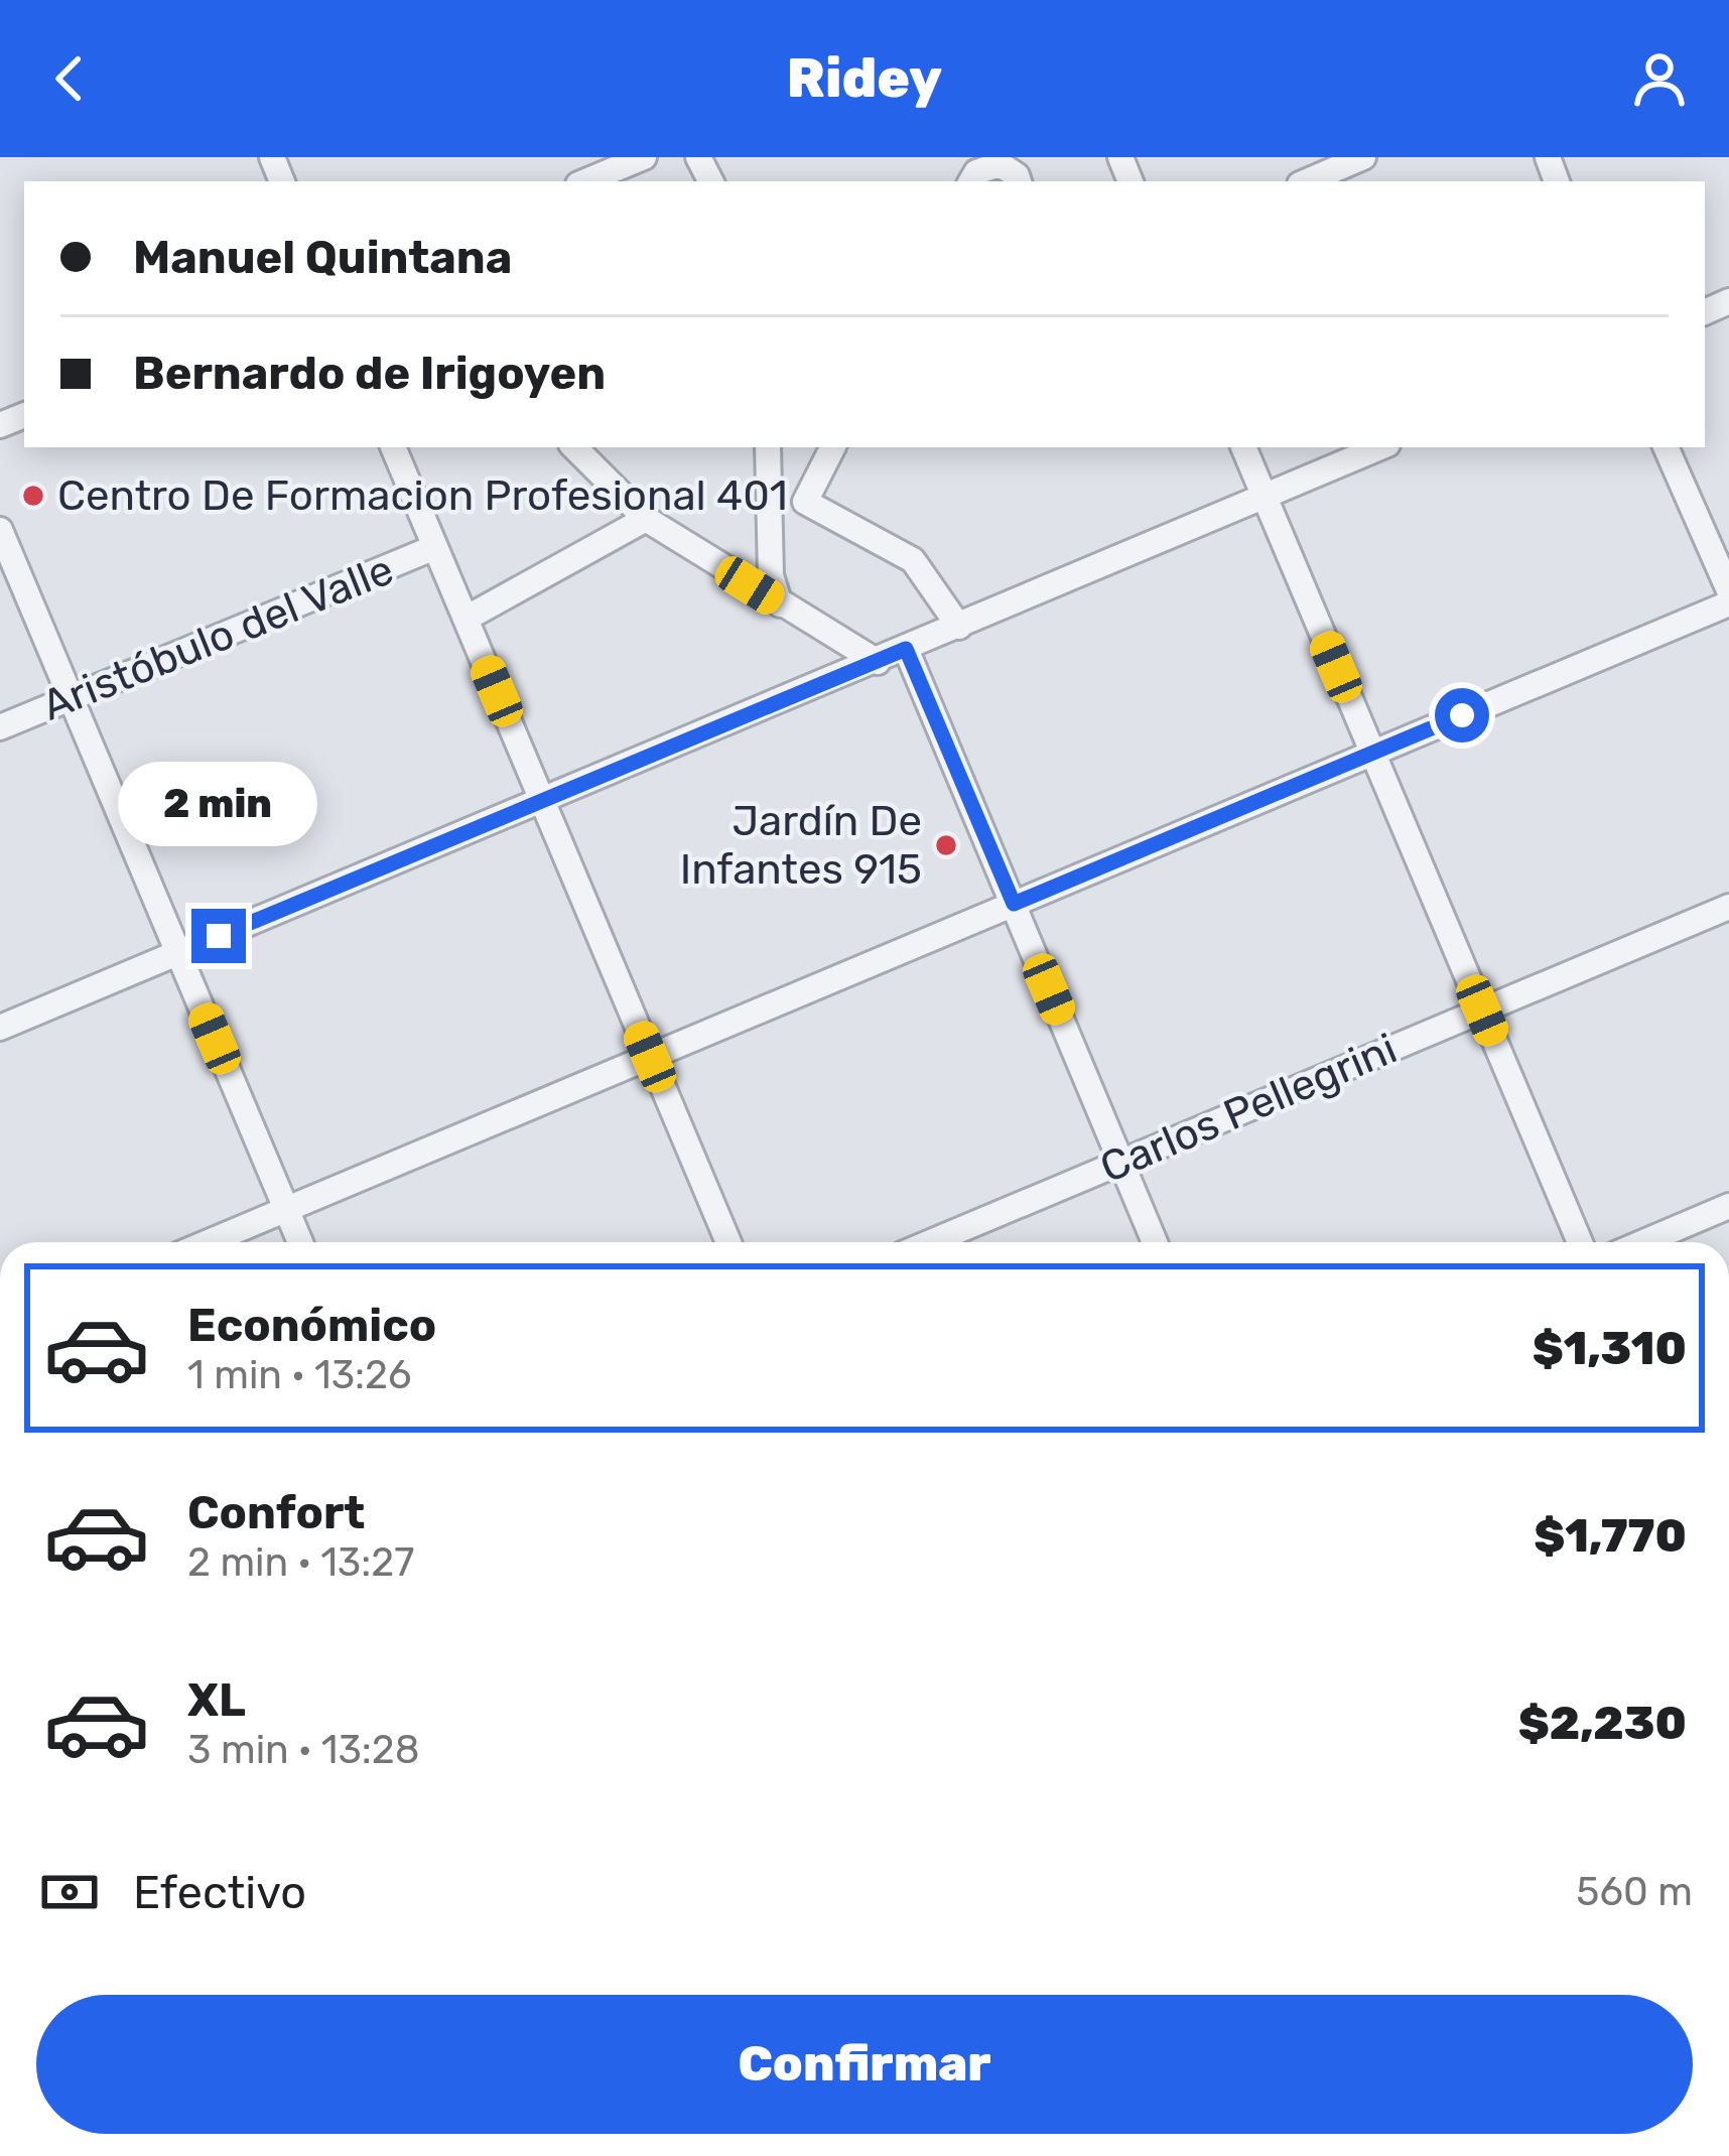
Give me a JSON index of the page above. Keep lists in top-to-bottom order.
{
  "streets": {
    "street": ["Aristóbulo del Valle", "Carlos Pellegrini"]
  },
  "places": ["Centro De Formacion Profesional 401", "Jardín De Infantes 915"],
  "page": {
    "header": "Ridey",
    "banner": ["Manuel Quintana", "Bernardo de Irigoyen"],
    "bubble": "2 min",
    "list": [
      {
        "name": "Económico",
        "note": "1 min · 13:26",
        "value": "$1,310"
      },
      {
        "name": "Confort",
        "note": "2 min · 13:27",
        "value": "$1,770"
      },
      {
        "name": "XL",
        "note": "3 min · 13:28",
        "value": "$2,230"
      }
    ],
    "pay": ["Efectivo", "560 m"],
    "buttons": "Confirmar"
  }
}
